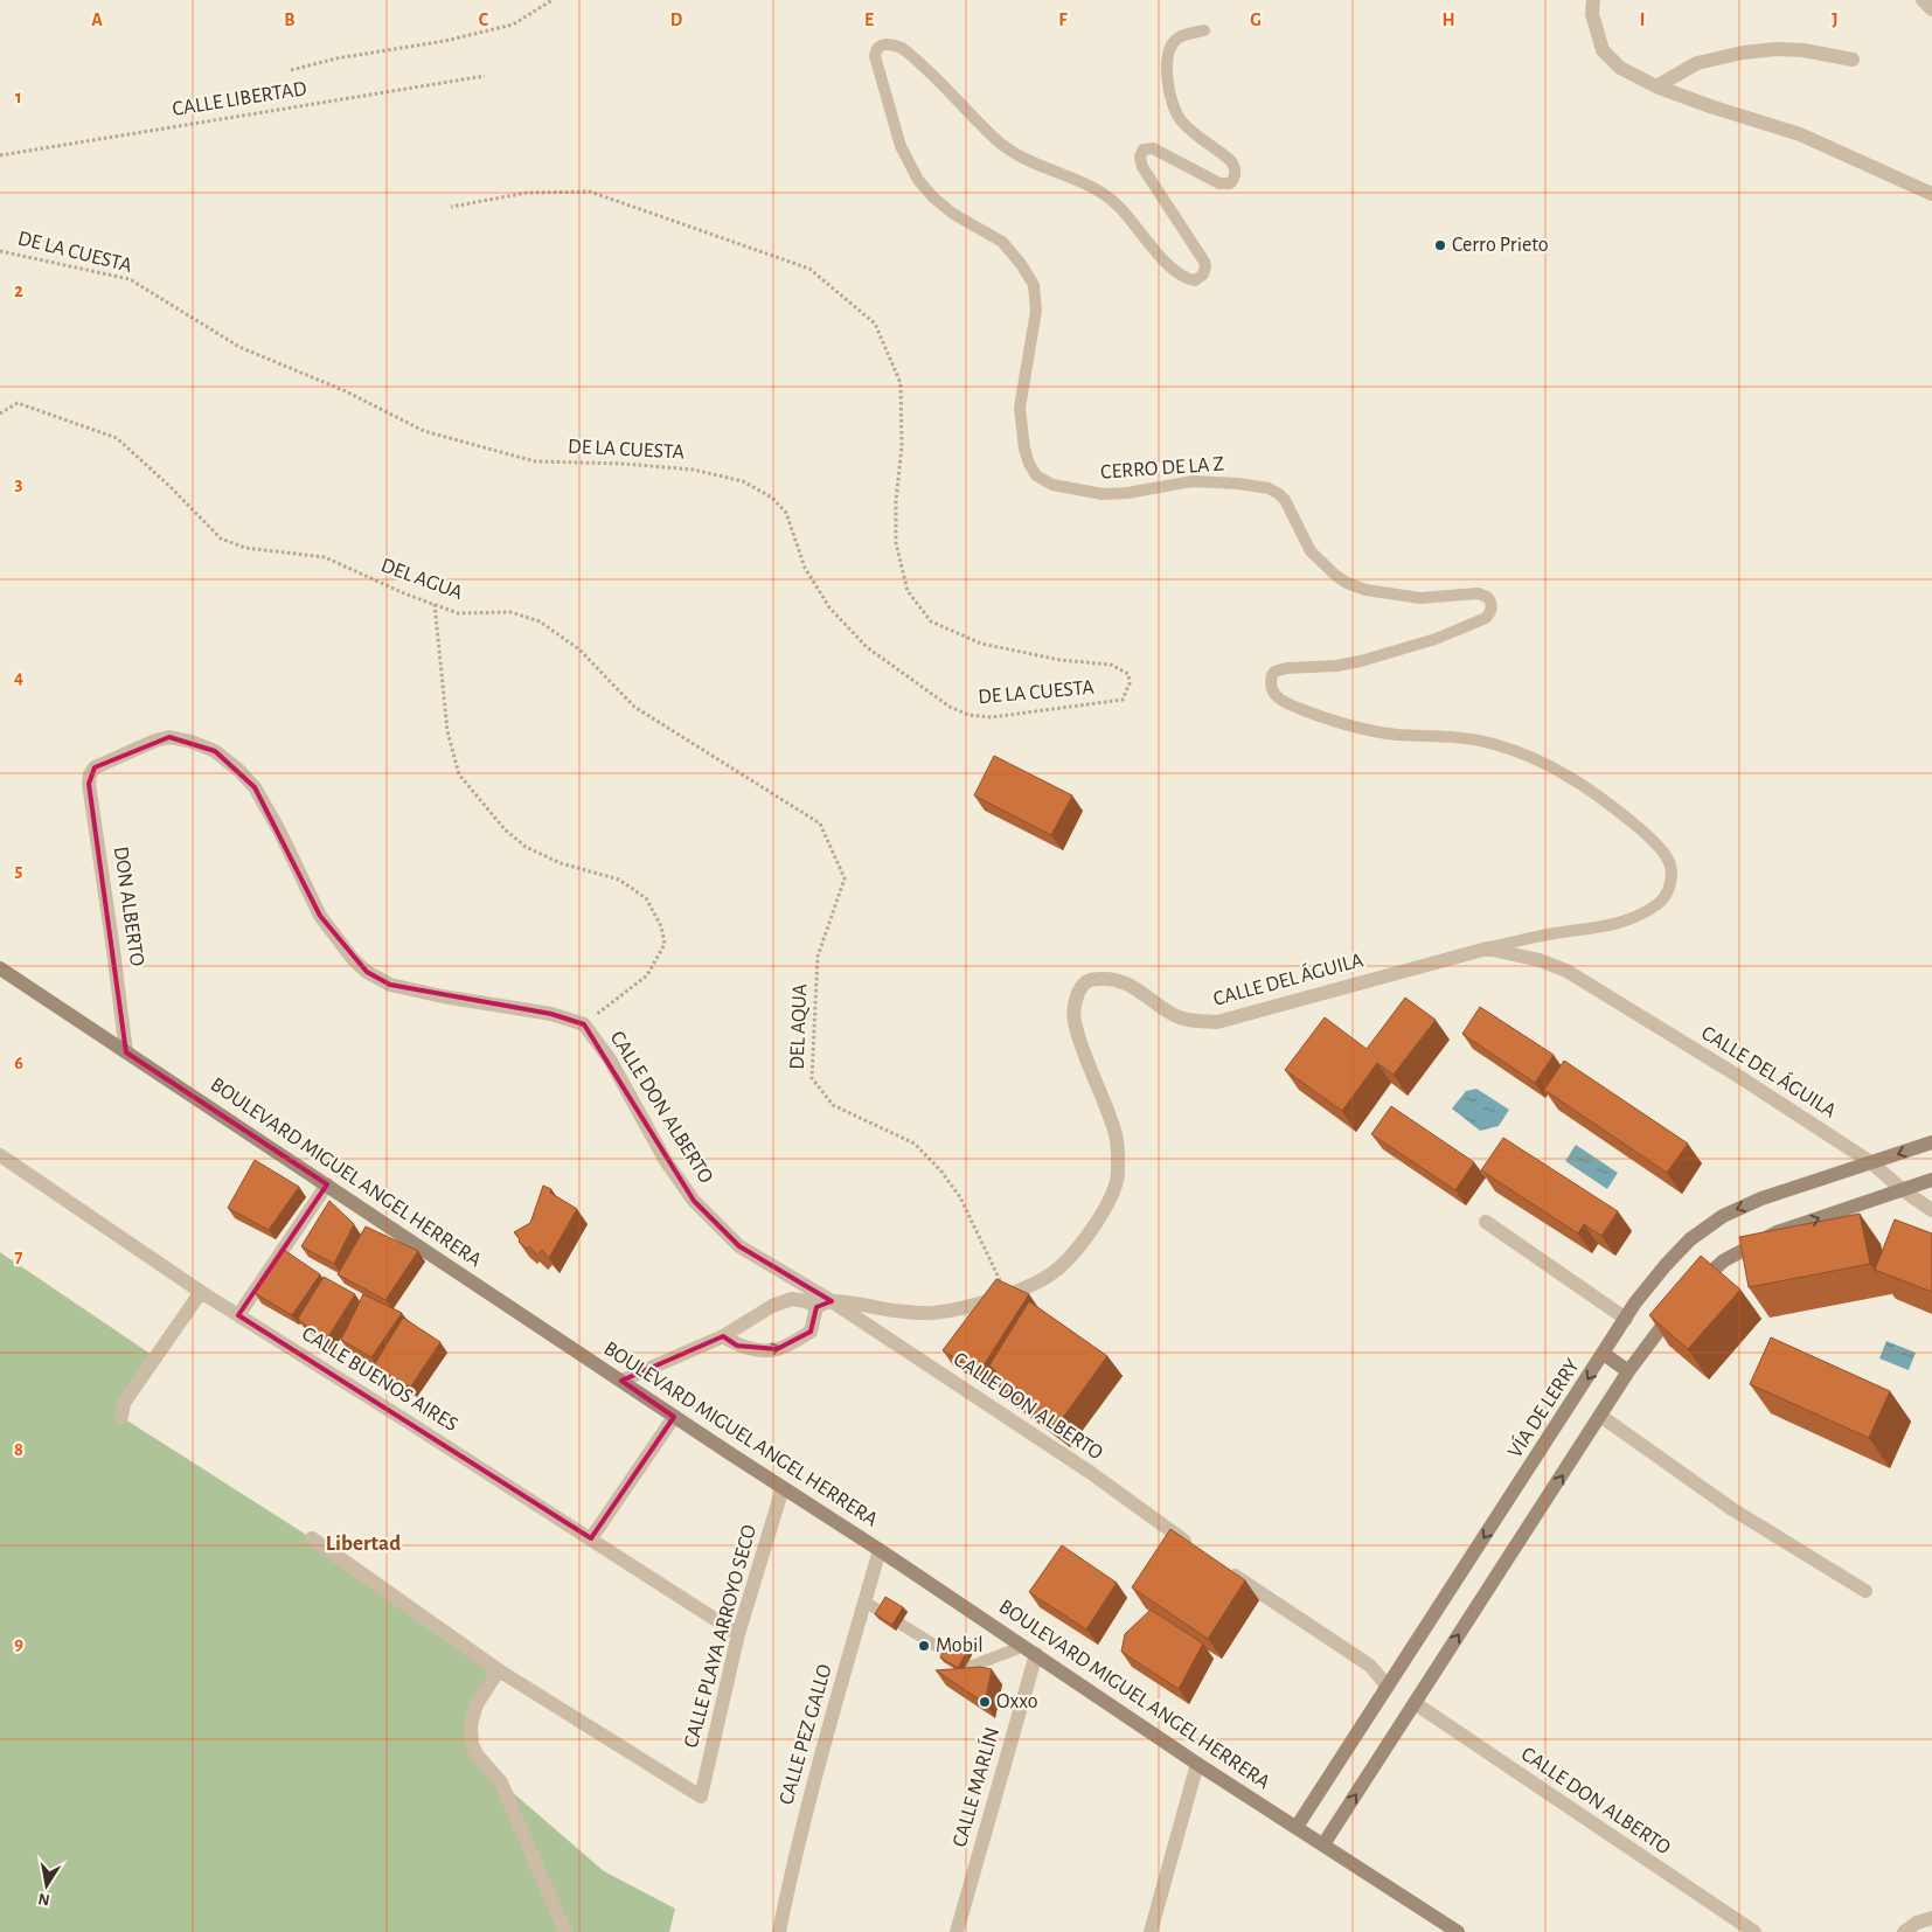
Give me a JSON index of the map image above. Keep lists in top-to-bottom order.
{
  "streets": {
    "street": [
      "DON ALBERTO",
      "CALLE DEL ÁGUILA",
      "CALLE DON ALBERTO",
      "BOULEVARD MIGUEL ANGEL HERRERA",
      "CALLE BUENOS AIRES",
      "VÍA DE LERRY",
      "CALLE PLAYA ARROYO SECO",
      "CALLE PEZ GALLO",
      "CALLE MARLÍN"
    ],
    "lane": ["CERRO DE LA Z"],
    "path": [
      "CALLE LIBERTAD",
      "DE LA CUESTA",
      "DEL AGUA",
      "DEL AQUA"
    ]
  },
  "crossings": [
    ["CERRO DE LA Z", "CALLE DEL ÁGUILA"],
    ["DEL AGUA", "DEL AQUA"],
    ["DON ALBERTO", "CALLE DON ALBERTO"],
    ["DON ALBERTO", "BOULEVARD MIGUEL ANGEL HERRERA"],
    ["CALLE DEL ÁGUILA", "DEL AQUA"],
    ["CALLE DEL ÁGUILA", "CALLE DON ALBERTO"],
    ["CALLE DEL ÁGUILA", "VÍA DE LERRY"],
    ["BOULEVARD MIGUEL ANGEL HERRERA", "VÍA DE LERRY"],
    ["BOULEVARD MIGUEL ANGEL HERRERA", "CALLE PLAYA ARROYO SECO"],
    ["BOULEVARD MIGUEL ANGEL HERRERA", "CALLE PEZ GALLO"],
    ["BOULEVARD MIGUEL ANGEL HERRERA", "CALLE MARLÍN"],
    ["CALLE BUENOS AIRES", "CALLE PLAYA ARROYO SECO"]
  ],
  "districts": ["Libertad"],
  "places": ["Cerro Prieto", "Mobil", "Oxxo"],
  "north": "bottom",
  "grid": {
    "columns": [
      "A",
      "B",
      "C",
      "D",
      "E",
      "F",
      "G",
      "H",
      "I",
      "J"
    ],
    "rows": [
      "1",
      "2",
      "3",
      "4",
      "5",
      "6",
      "7",
      "8",
      "9"
    ]
  }
}
